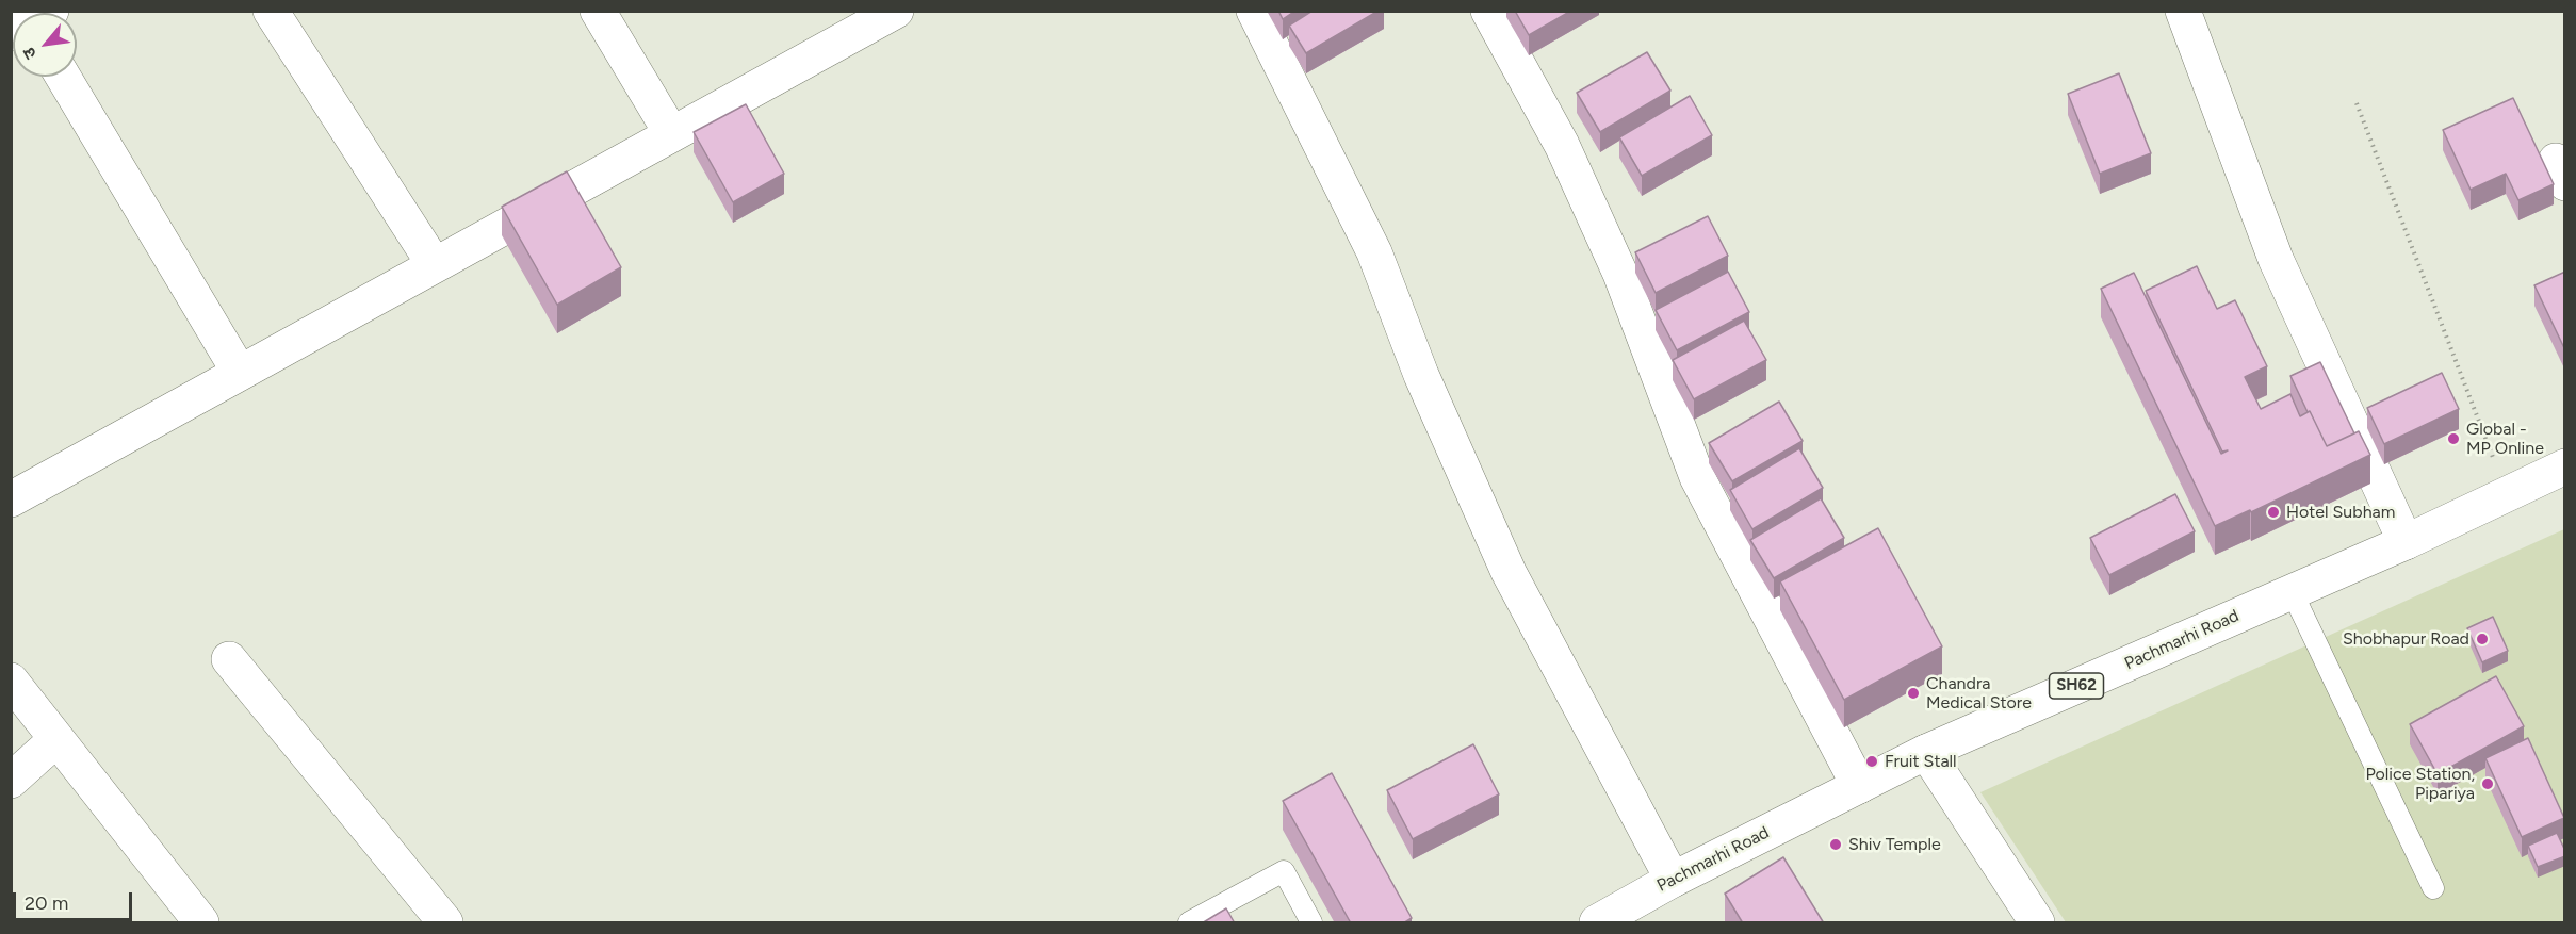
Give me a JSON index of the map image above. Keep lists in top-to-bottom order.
{
  "streets": {
    "street": ["Pachmarhi Road", "SH62"]
  },
  "places": [
    "Global - MP Online",
    "Hotel Subham",
    "Shobhapur Road",
    "Chandra Medical Store",
    "Fruit Stall",
    "Police Station, Pipariya",
    "Shiv Temple"
  ],
  "scale_bar": "20 m",
  "north": "bottom left"
}
